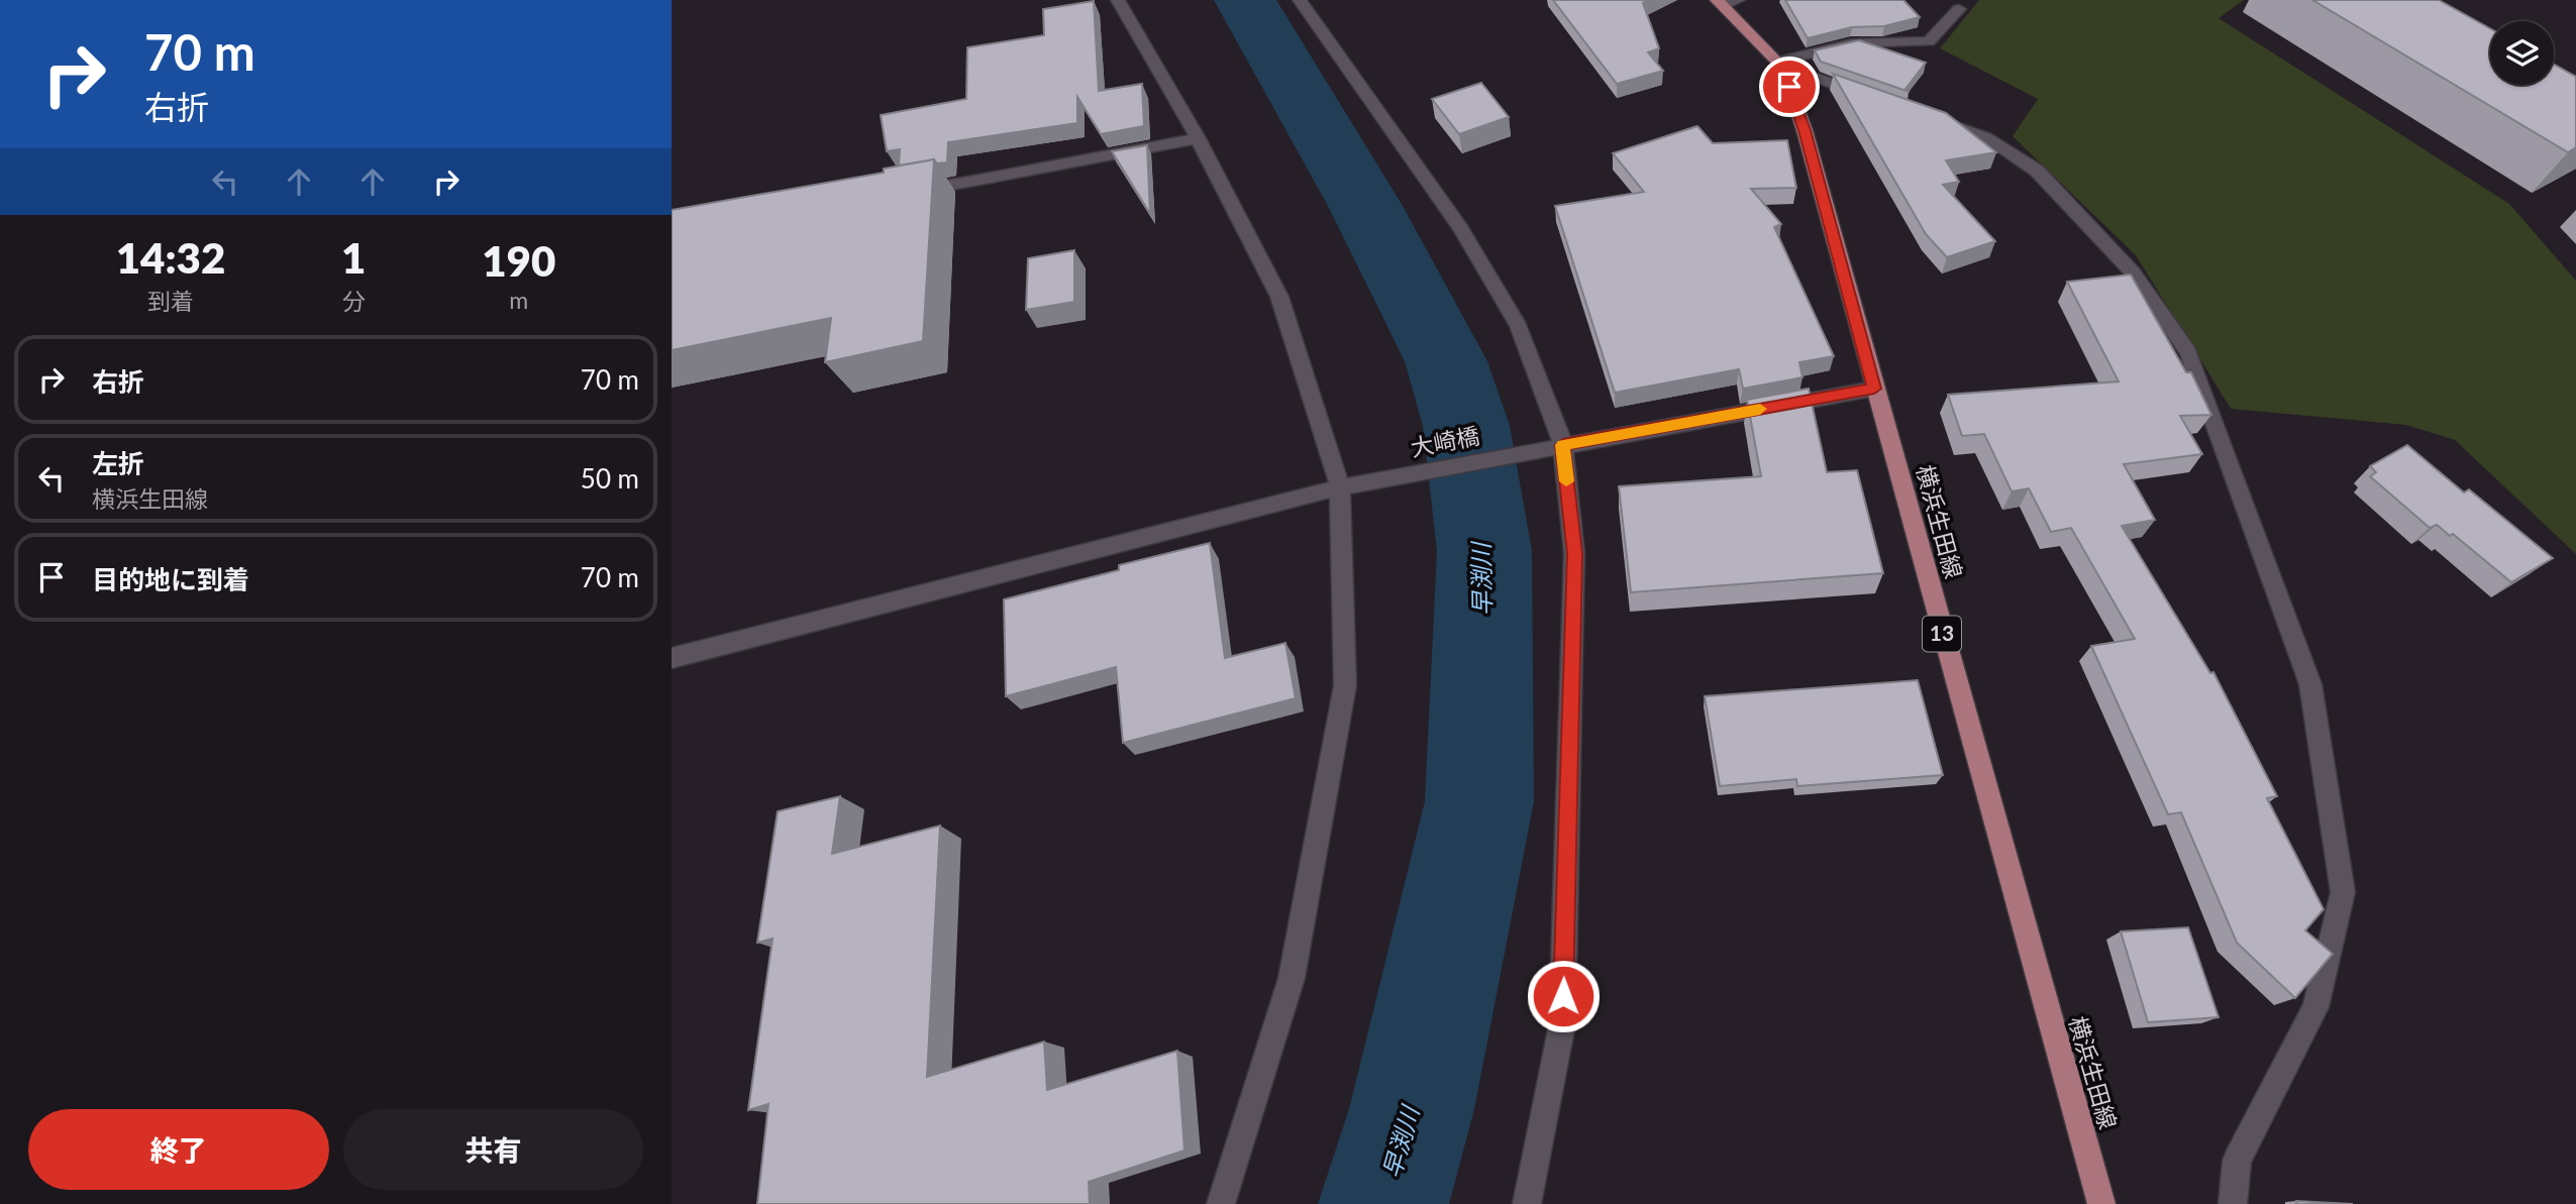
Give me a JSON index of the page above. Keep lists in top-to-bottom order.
{
  "streets": {
    "main road": ["横浜生田線", "13"],
    "street": ["大崎橋"]
  },
  "crossings": [
    ["大崎橋", "横浜生田線"]
  ],
  "water": ["早渕川"],
  "page": {
    "turn": ["70 m", "右折"],
    "eta": [
      "14:32",
      "到着",
      "1",
      "分",
      "190",
      "m"
    ],
    "list": [
      {
        "name": "右折",
        "value": "70 m"
      },
      {
        "name": "左折",
        "note": "横浜生田線",
        "value": "50 m"
      },
      {
        "name": "目的地に到着",
        "value": "70 m"
      }
    ],
    "buttons": ["終了", "共有"]
  }
}
